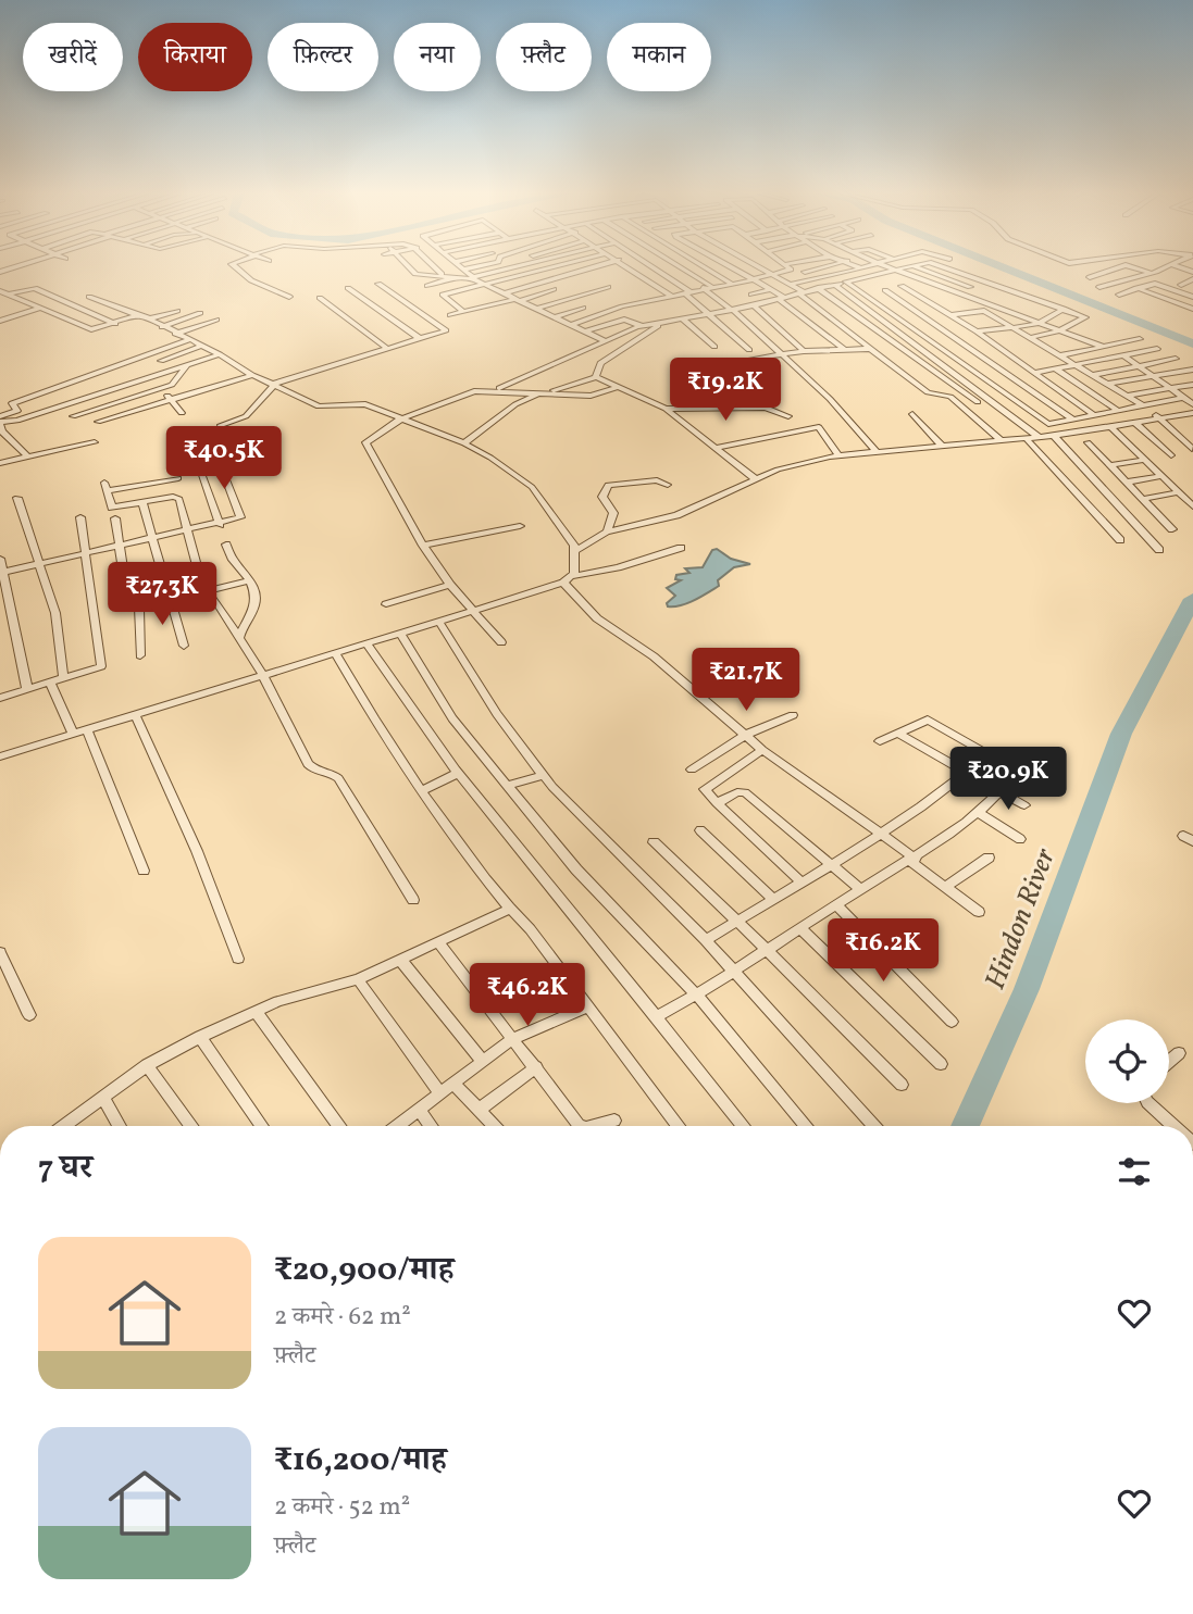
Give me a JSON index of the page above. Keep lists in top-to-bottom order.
{
  "water": ["Hindon River"],
  "page": {
    "chip": [
      "खरीदें",
      "किराया",
      "फ़िल्टर",
      "नया",
      "फ़्लैट",
      "मकान"
    ],
    "price": [
      "₹19.2K",
      "₹40.5K",
      "₹27.3K",
      "₹21.7K",
      "₹20.9K",
      "₹16.2K",
      "₹46.2K"
    ],
    "heading": "7 घर",
    "list": [
      {
        "name": "₹20,900/माह",
        "note": "2 कमरे · 62 m² · फ़्लैट"
      },
      {
        "name": "₹16,200/माह",
        "note": "2 कमरे · 52 m² · फ़्लैट"
      }
    ]
  }
}
